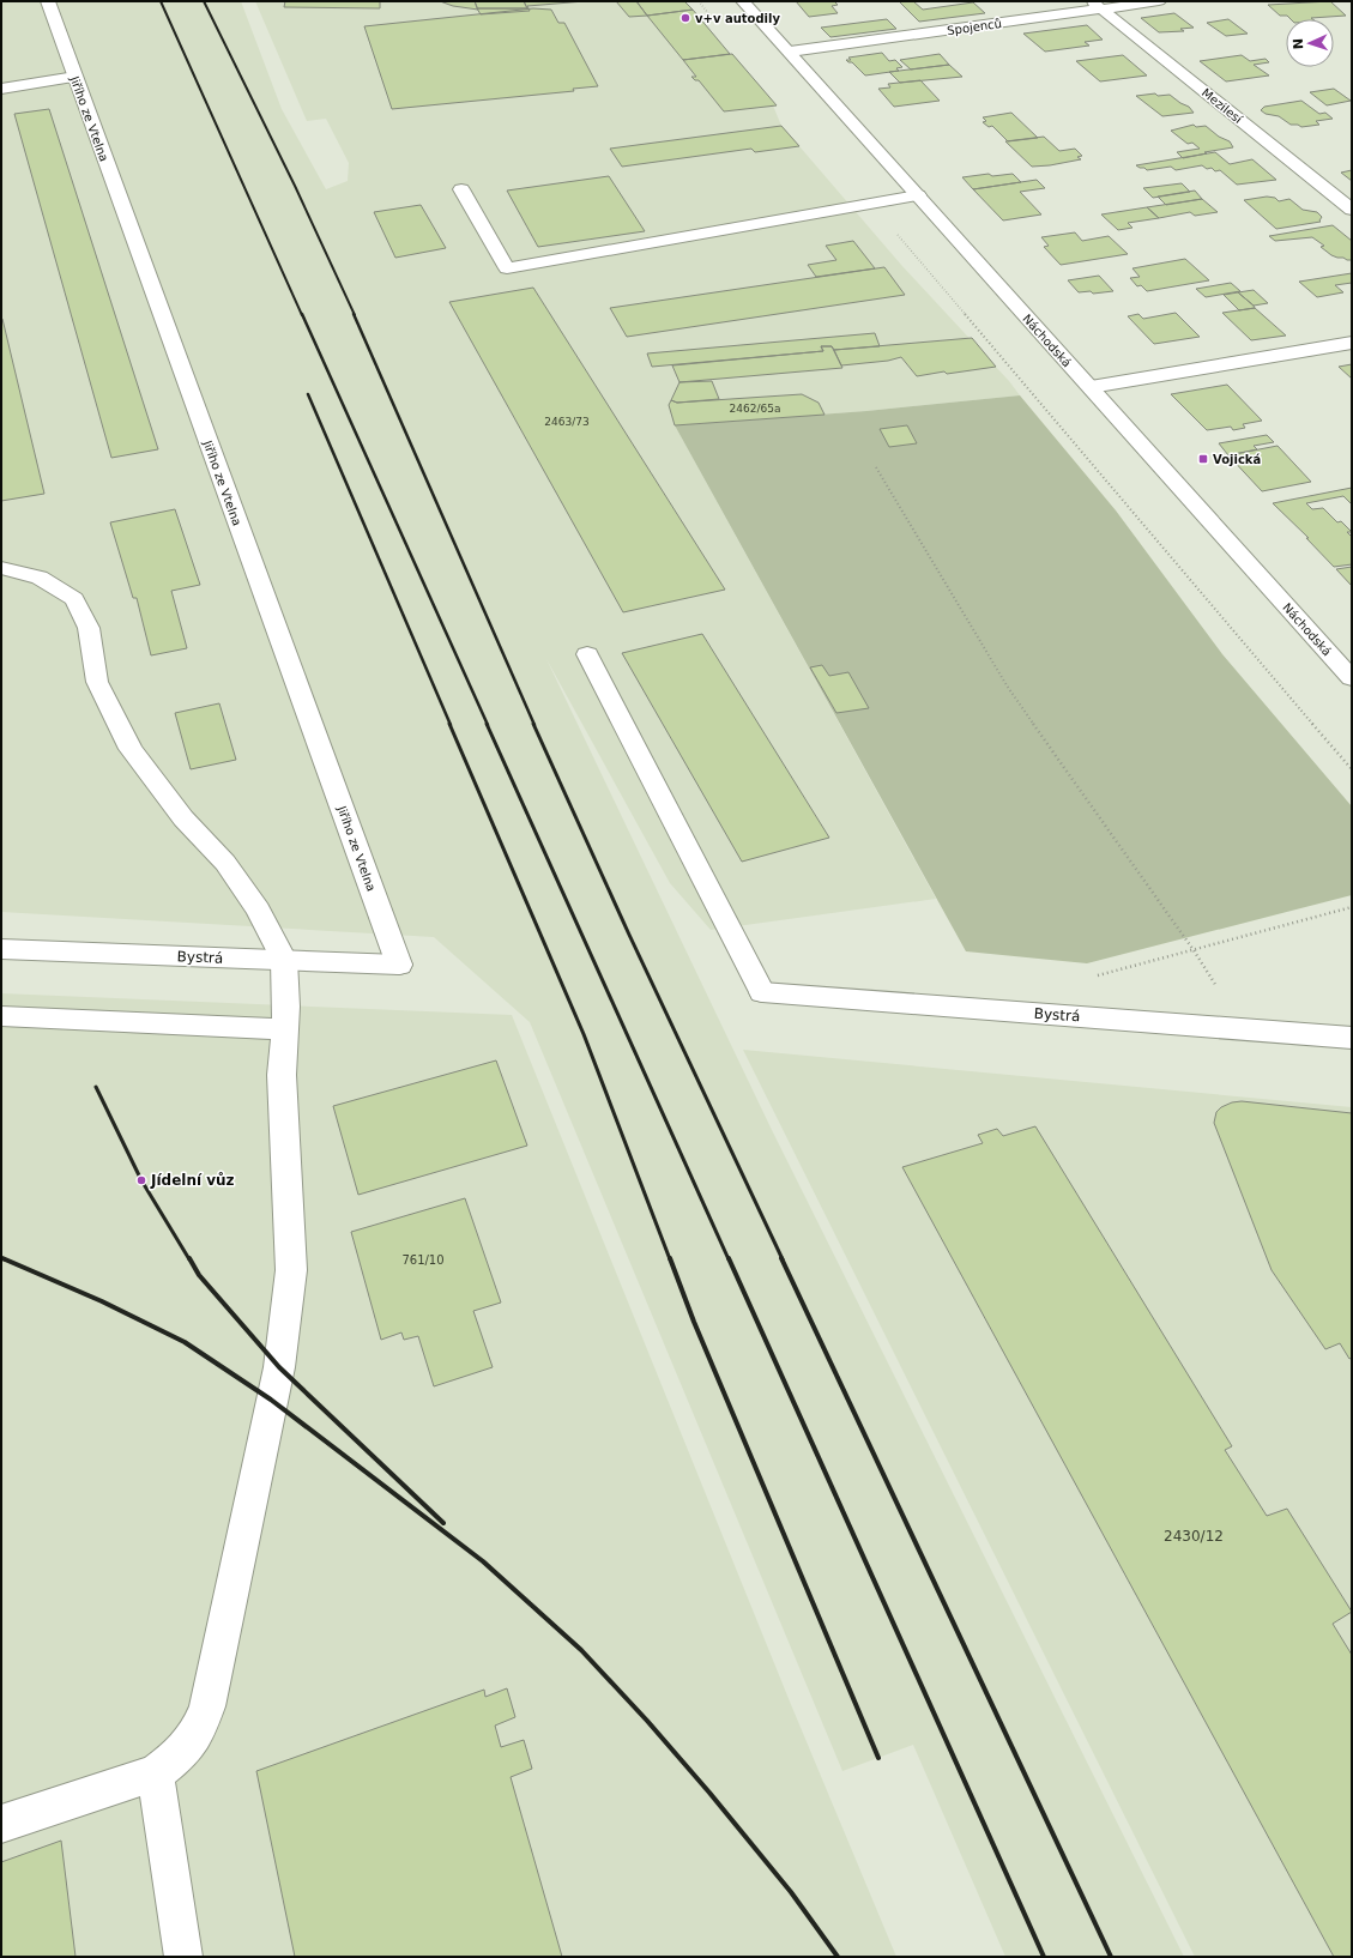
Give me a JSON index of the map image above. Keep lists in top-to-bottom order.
{
  "streets": {
    "street": [
      "Spojenců",
      "Mezilesí",
      "Jiřího ze Vtelna",
      "Náchodská",
      "Bystrá"
    ]
  },
  "crossings": [
    ["Spojenců", "Mezilesí"],
    ["Spojenců", "Náchodská"],
    ["Jiřího ze Vtelna", "Bystrá"]
  ],
  "places": {
    "other": ["v+v autodily", "Jídelní vůz"],
    "transit": ["Vojická"]
  },
  "house_numbers": [
    "2462/65a",
    "2463/73",
    "761/10",
    "2430/12"
  ],
  "north": "left"
}
